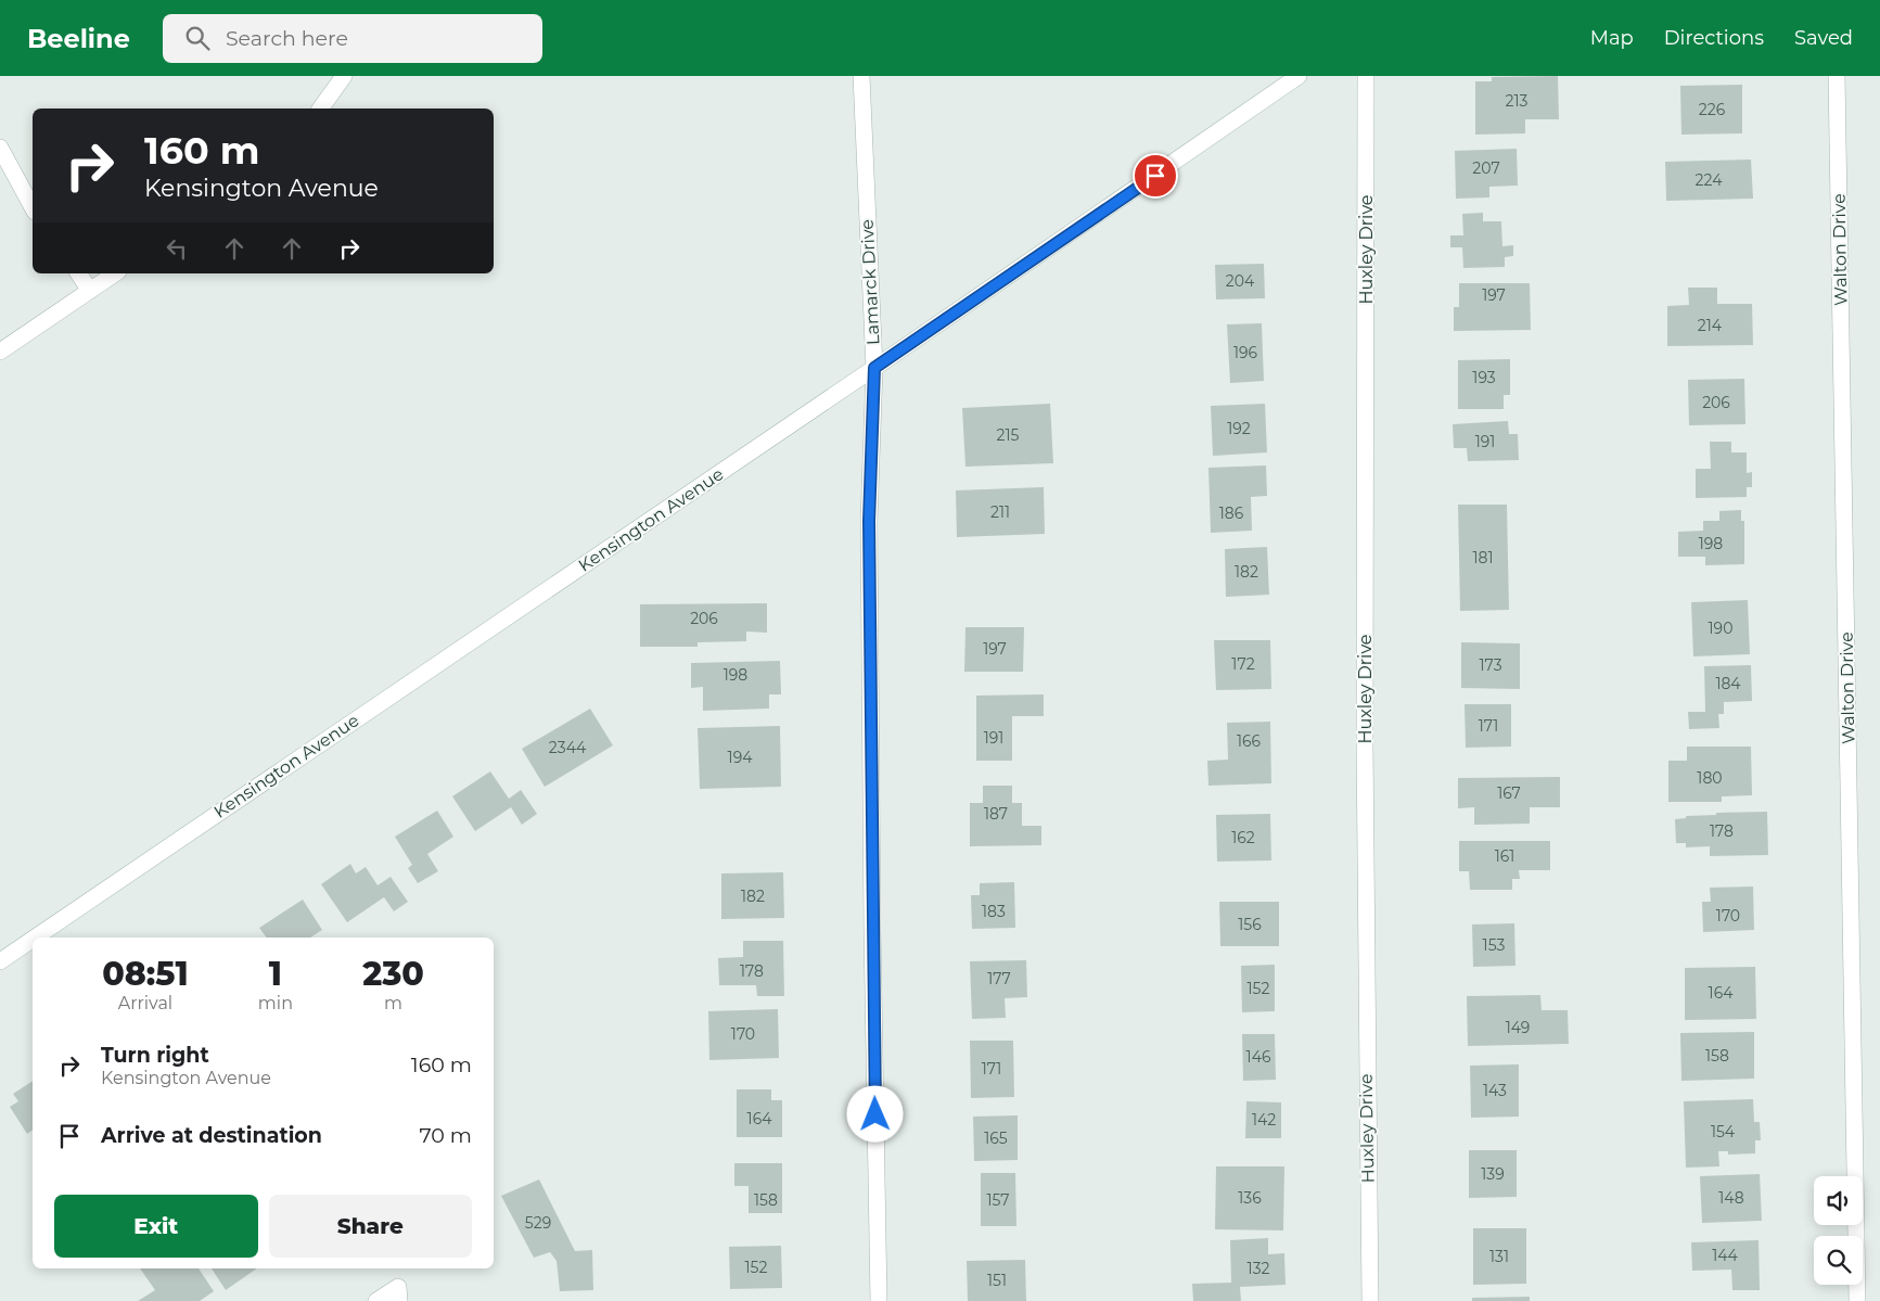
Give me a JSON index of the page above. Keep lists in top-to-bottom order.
{
  "streets": {
    "street": [
      "Huxley Drive",
      "Walton Drive",
      "Lamarck Drive",
      "Kensington Avenue"
    ]
  },
  "crossings": [
    ["Lamarck Drive", "Kensington Avenue"]
  ],
  "house_numbers": [
    "213",
    "226",
    "207",
    "224",
    "204",
    "197",
    "214",
    "196",
    "193",
    "206",
    "192",
    "215",
    "191",
    "211",
    "186",
    "198",
    "181",
    "182",
    "206",
    "190",
    "197",
    "172",
    "173",
    "198",
    "184",
    "171",
    "191",
    "166",
    "2344",
    "194",
    "180",
    "167",
    "187",
    "178",
    "162",
    "161",
    "182",
    "183",
    "170",
    "156",
    "153",
    "178",
    "177",
    "152",
    "164",
    "149",
    "170",
    "158",
    "146",
    "171",
    "143",
    "164",
    "142",
    "154",
    "165",
    "139",
    "136",
    "148",
    "158",
    "157",
    "529",
    "144",
    "131",
    "152",
    "132",
    "151"
  ],
  "page": {
    "header": "Beeline",
    "search": "Search here",
    "nav": ["Map", "Directions", "Saved"],
    "turn": ["160 m", "Kensington Avenue"],
    "eta": [
      "08:51",
      "Arrival",
      "1",
      "min",
      "230",
      "m"
    ],
    "list": [
      {
        "name": "Turn right",
        "note": "Kensington Avenue",
        "value": "160 m"
      },
      {
        "name": "Arrive at destination",
        "value": "70 m"
      }
    ],
    "buttons": ["Exit", "Share"]
  }
}
